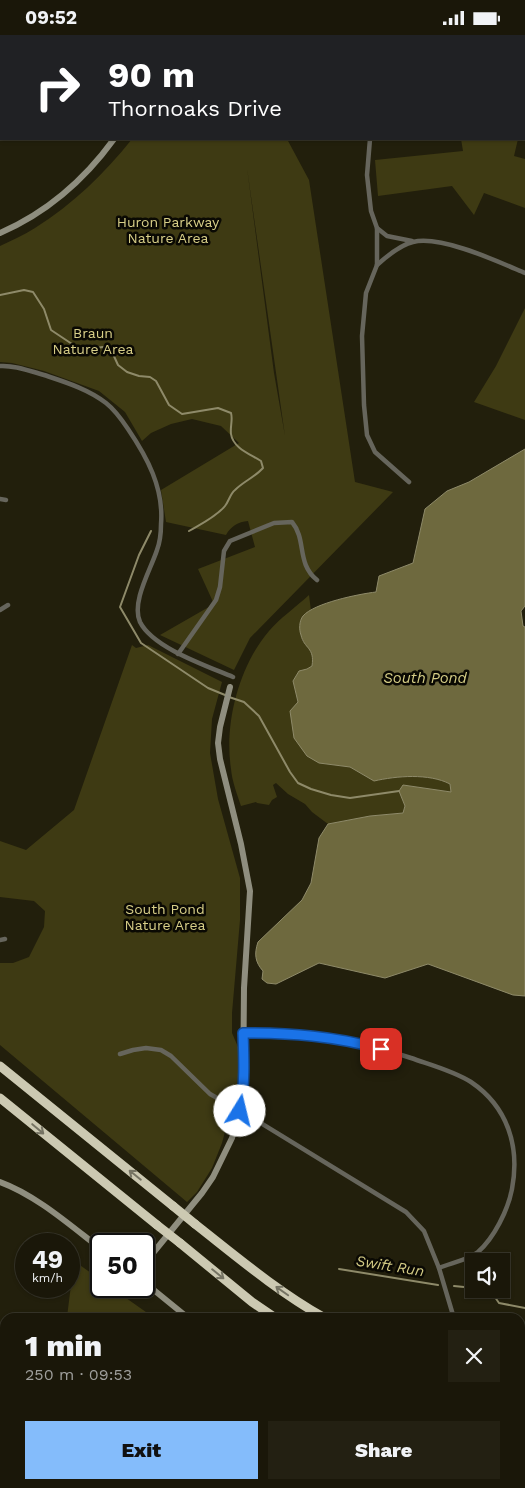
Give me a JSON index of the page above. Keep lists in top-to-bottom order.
{
  "water": ["South Pond", "Swift Run"],
  "parks": ["Huron Parkway Nature Area", "Braun Nature Area", "South Pond Nature Area"],
  "page": {
    "status": "09:52",
    "turn": ["90 m", "Thornoaks Drive"],
    "speed": "49 km/h",
    "limit": "50",
    "heading": ["1 min", "250 m · 09:53"],
    "buttons": ["Exit", "Share"]
  }
}
